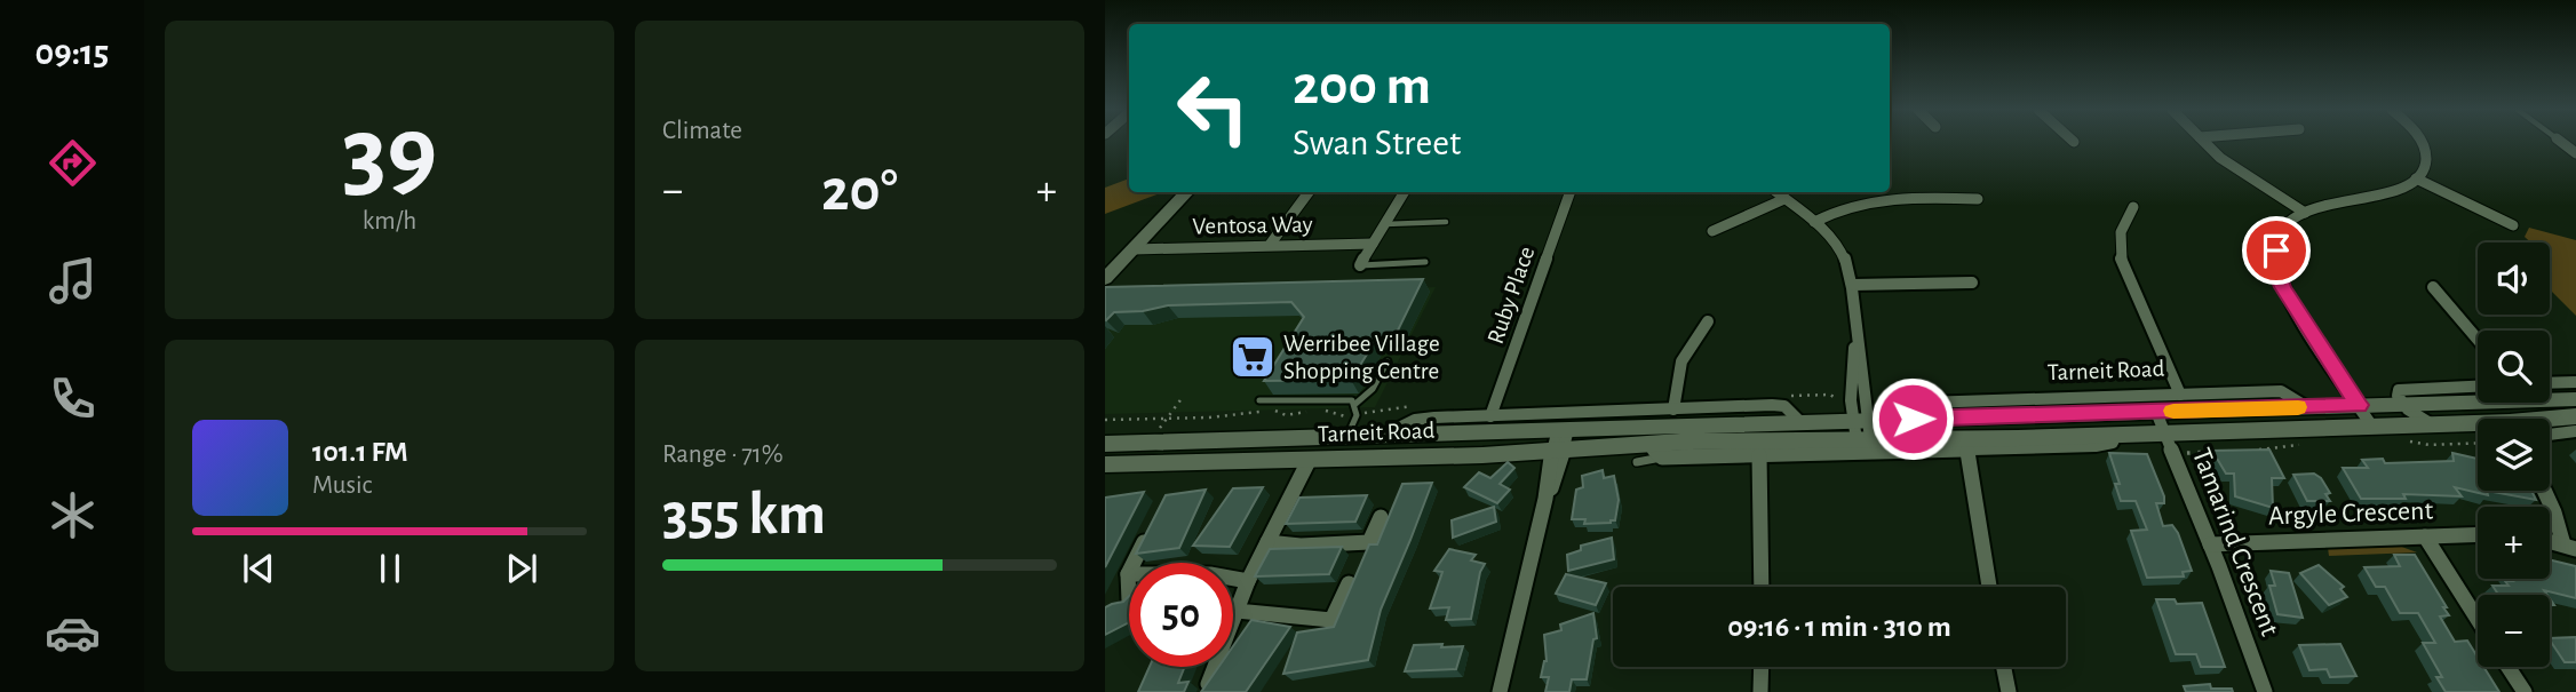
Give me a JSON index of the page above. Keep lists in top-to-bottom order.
{
  "streets": {
    "main road": ["Tarneit Road"],
    "street": [
      "Ventosa Way",
      "Ruby Place",
      "Argyle Crescent",
      "Tamarind Crescent"
    ]
  },
  "crossings": [
    ["Ruby Place", "Tarneit Road"],
    ["Tarneit Road", "Tamarind Crescent"],
    ["Argyle Crescent", "Tamarind Crescent"]
  ],
  "places": {
    "supermarket": ["Werribee Village Shopping Centre"]
  },
  "page": {
    "tabs": "09:15",
    "tile": [
      ["39", "km/h"],
      "Climate",
      ["Range · 71%", "355 km"]
    ],
    "turn": ["200 m", "Swan Street"],
    "heat": ["−", "20°", "+"],
    "map_buttons": ["+", "−"],
    "song": ["101.1 FM", "Music"],
    "limit": "50",
    "trip": "09:16 · 1 min · 310 m"
  }
}
